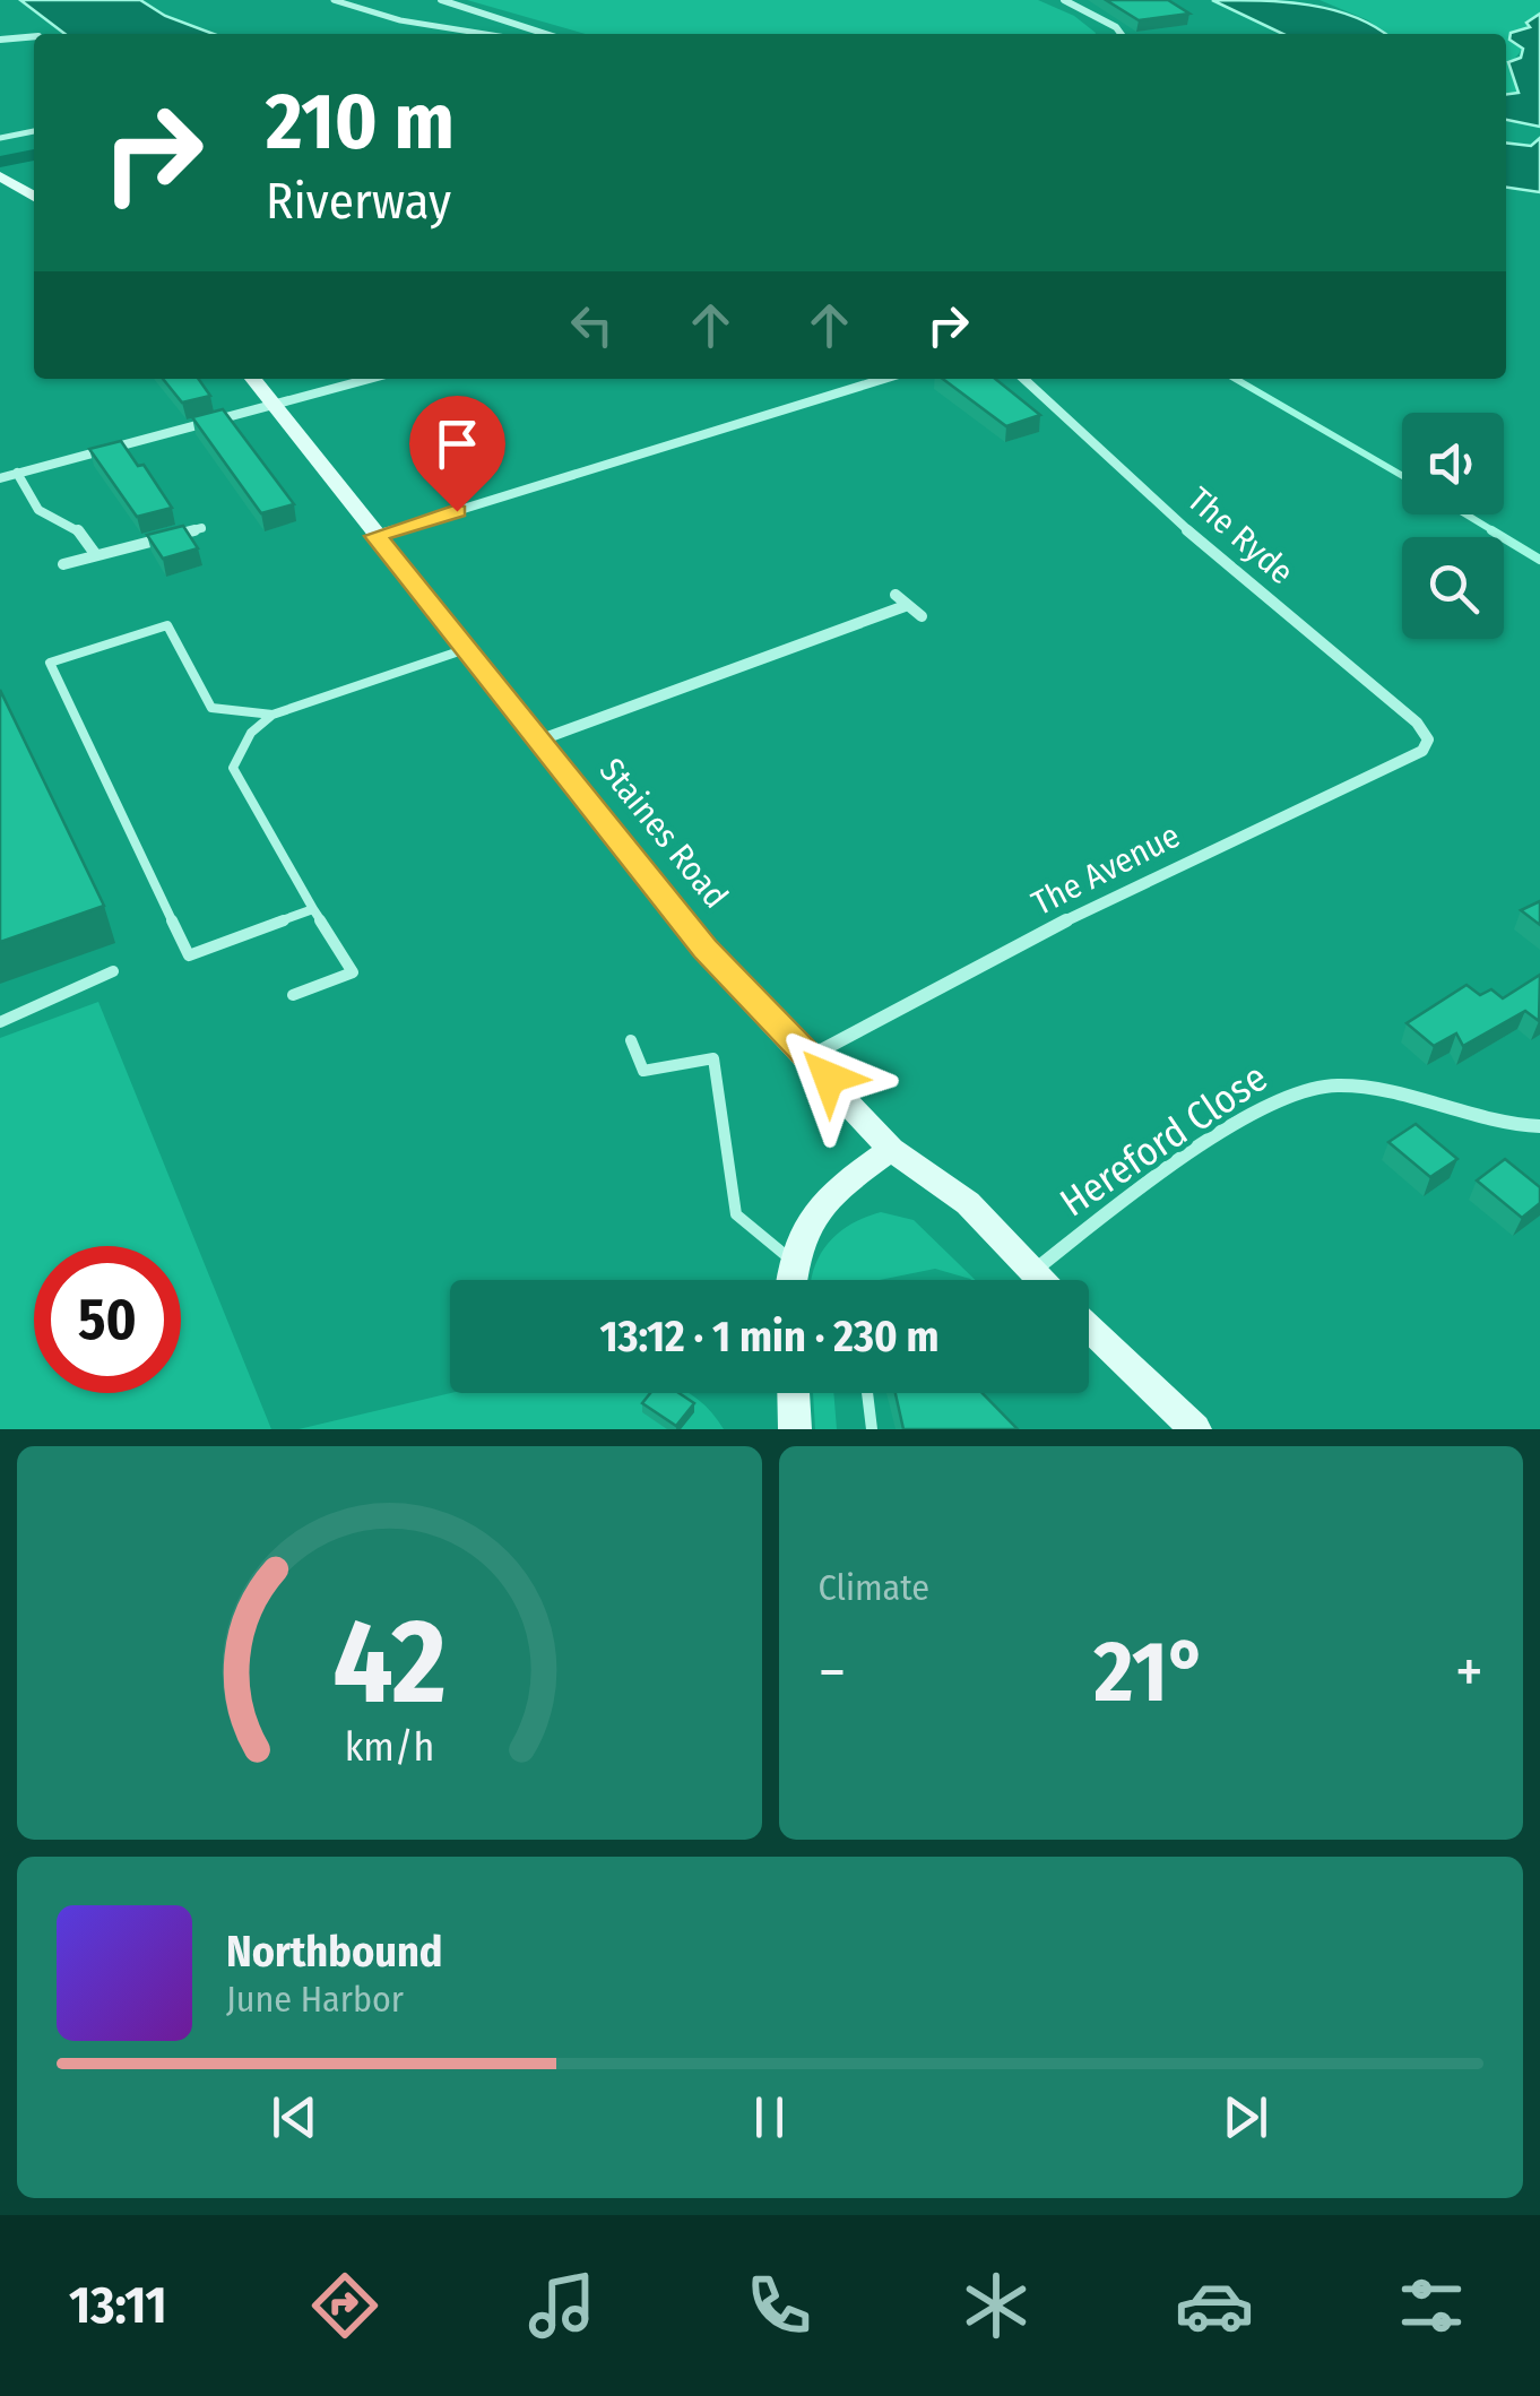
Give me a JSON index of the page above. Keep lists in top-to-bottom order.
{
  "streets": {
    "main road": ["Staines Road"],
    "street": ["The Ryde", "The Avenue", "Hereford Close"]
  },
  "crossings": [
    ["The Ryde", "The Avenue"],
    ["Staines Road", "The Avenue"],
    ["Staines Road", "Hereford Close"]
  ],
  "page": {
    "turn": ["210 m", "Riverway"],
    "limit": "50",
    "trip": "13:12 · 1 min · 230 m",
    "tile": "Climate",
    "heat": ["−", "21°", "+"],
    "song": ["Northbound", "June Harbor"],
    "tabs": "13:11",
    "gauge": ["42", "km/h"]
  }
}
